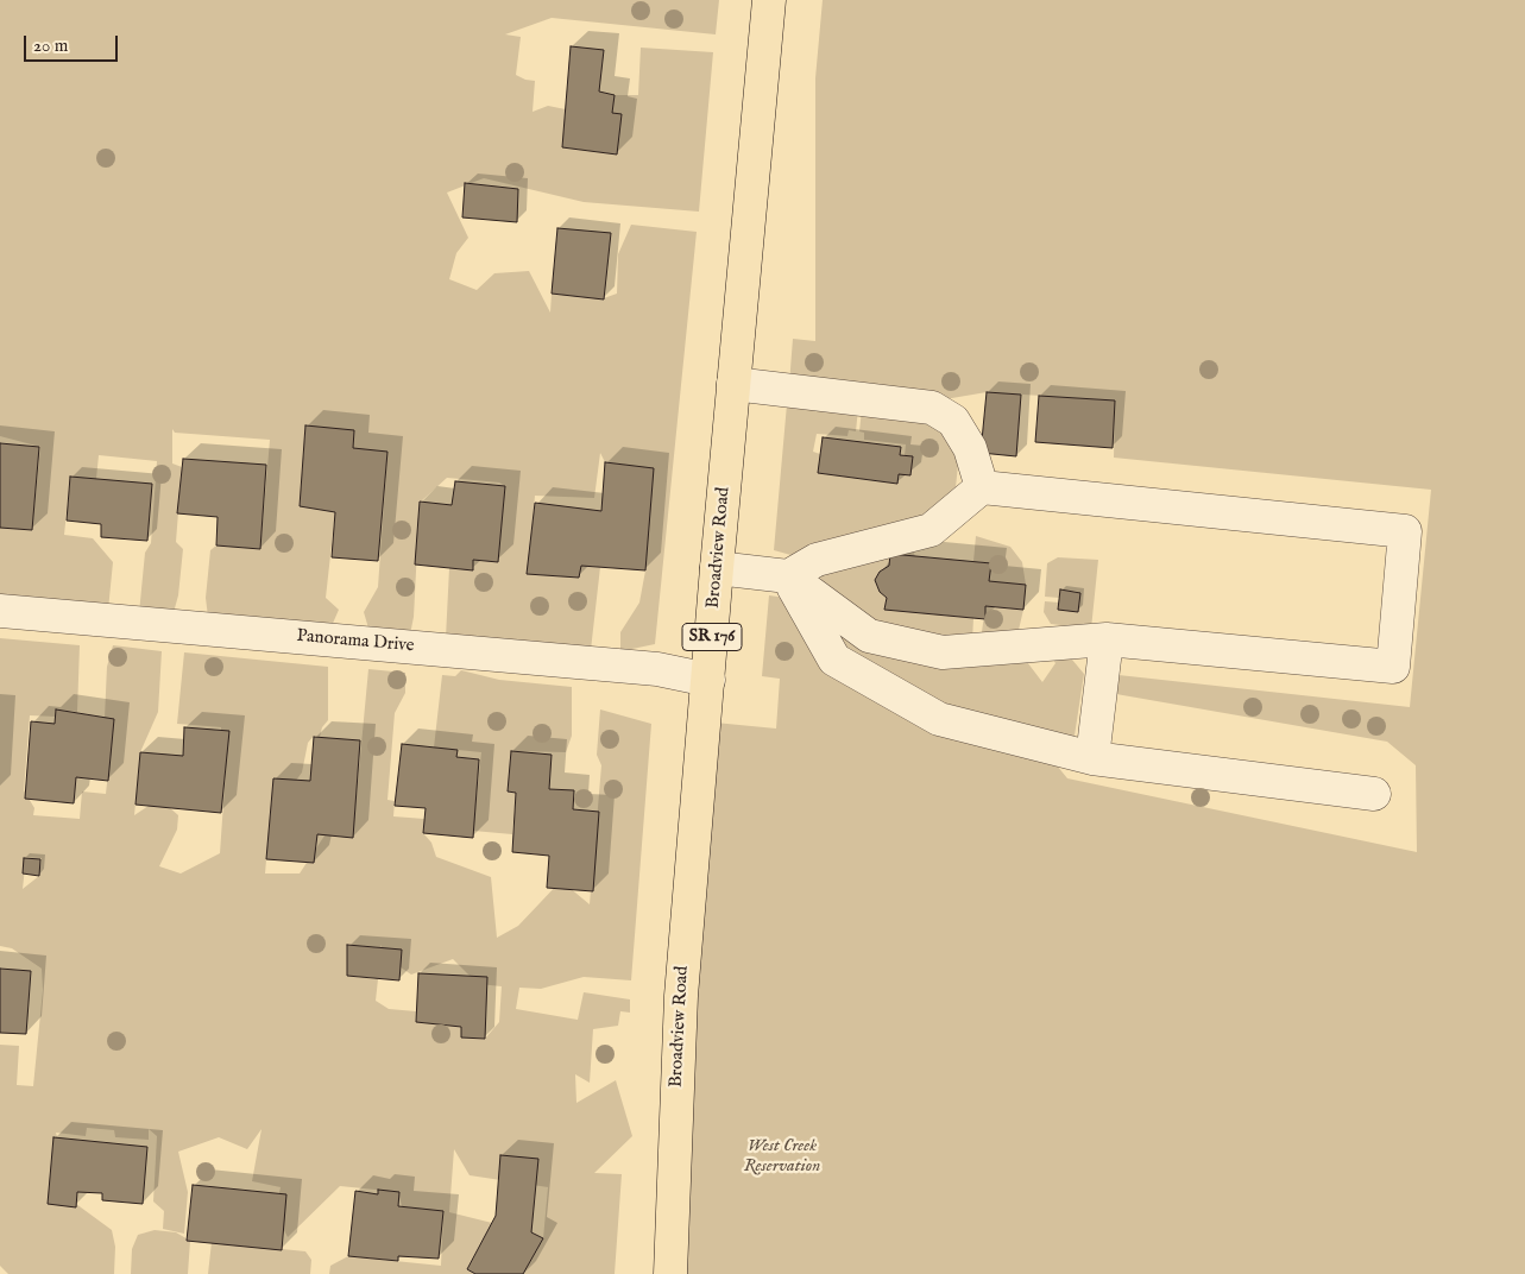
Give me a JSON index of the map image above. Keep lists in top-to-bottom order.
{
  "streets": {
    "main road": ["Broadview Road", "SR 176"],
    "street": ["Panorama Drive"]
  },
  "crossings": [
    ["Broadview Road", "Panorama Drive"]
  ],
  "parks": ["West Creek Reservation"],
  "scale_bar": "20 m"
}
